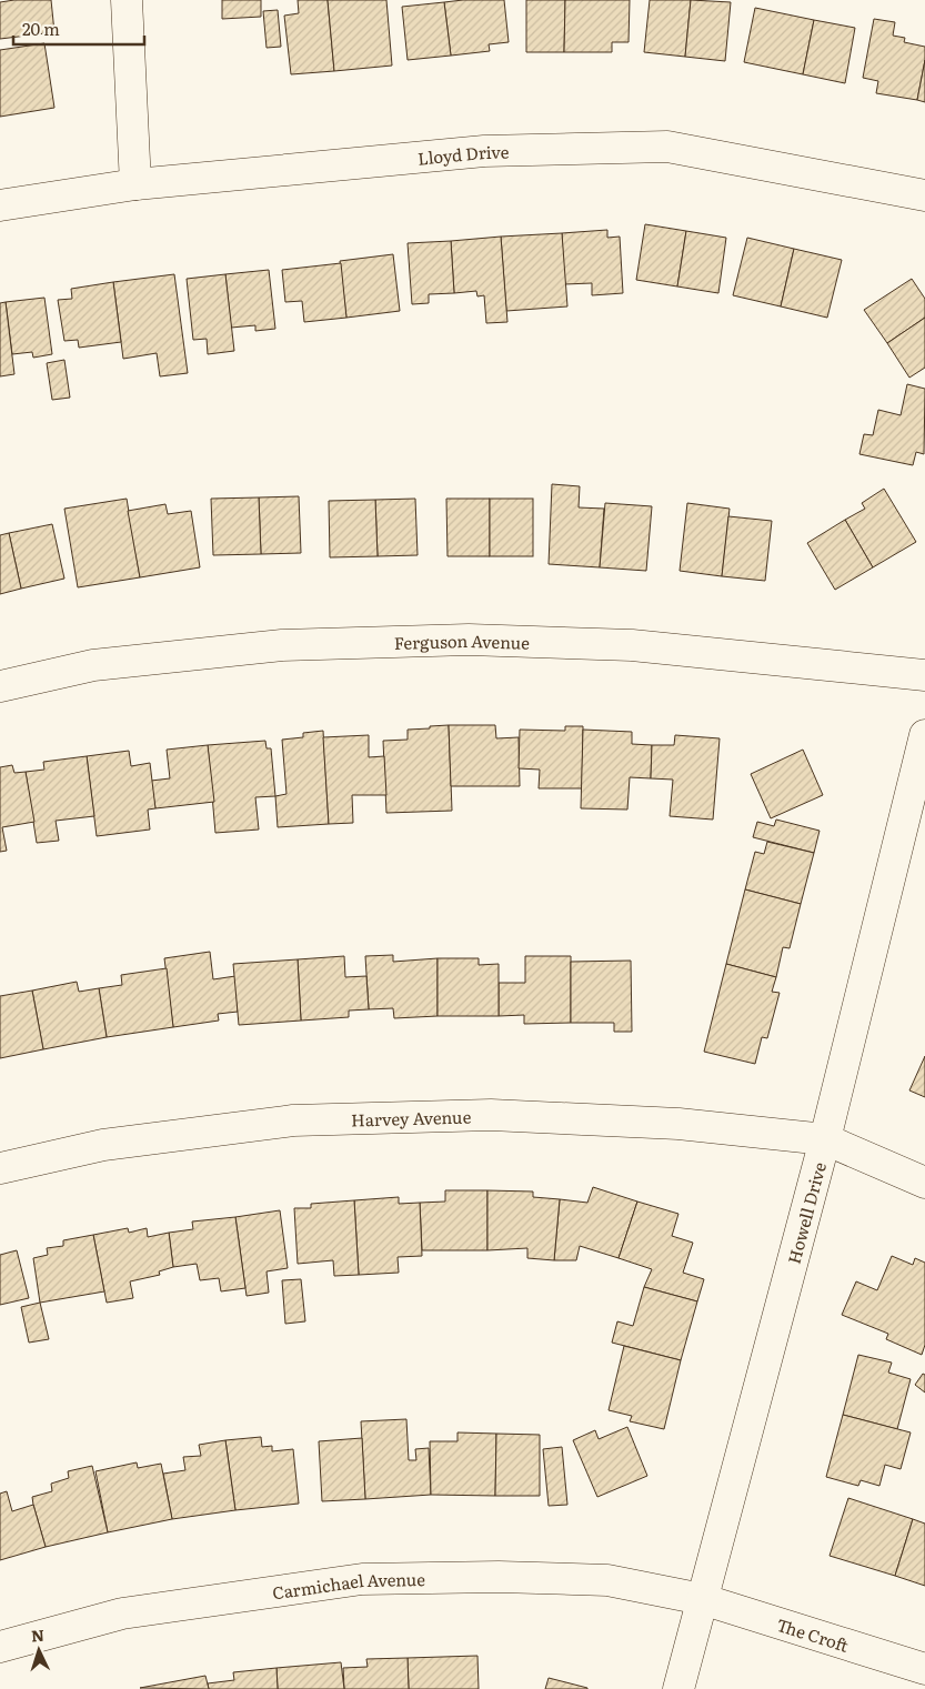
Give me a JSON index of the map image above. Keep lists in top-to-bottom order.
{
  "streets": {
    "street": [
      "Lloyd Drive",
      "Ferguson Avenue",
      "Harvey Avenue",
      "Howell Drive",
      "Carmichael Avenue",
      "The Croft"
    ]
  },
  "crossings": [
    ["Harvey Avenue", "Howell Drive"],
    ["Howell Drive", "Carmichael Avenue"],
    ["Howell Drive", "The Croft"],
    ["Carmichael Avenue", "The Croft"]
  ],
  "scale_bar": "20 m",
  "north": "top"
}
